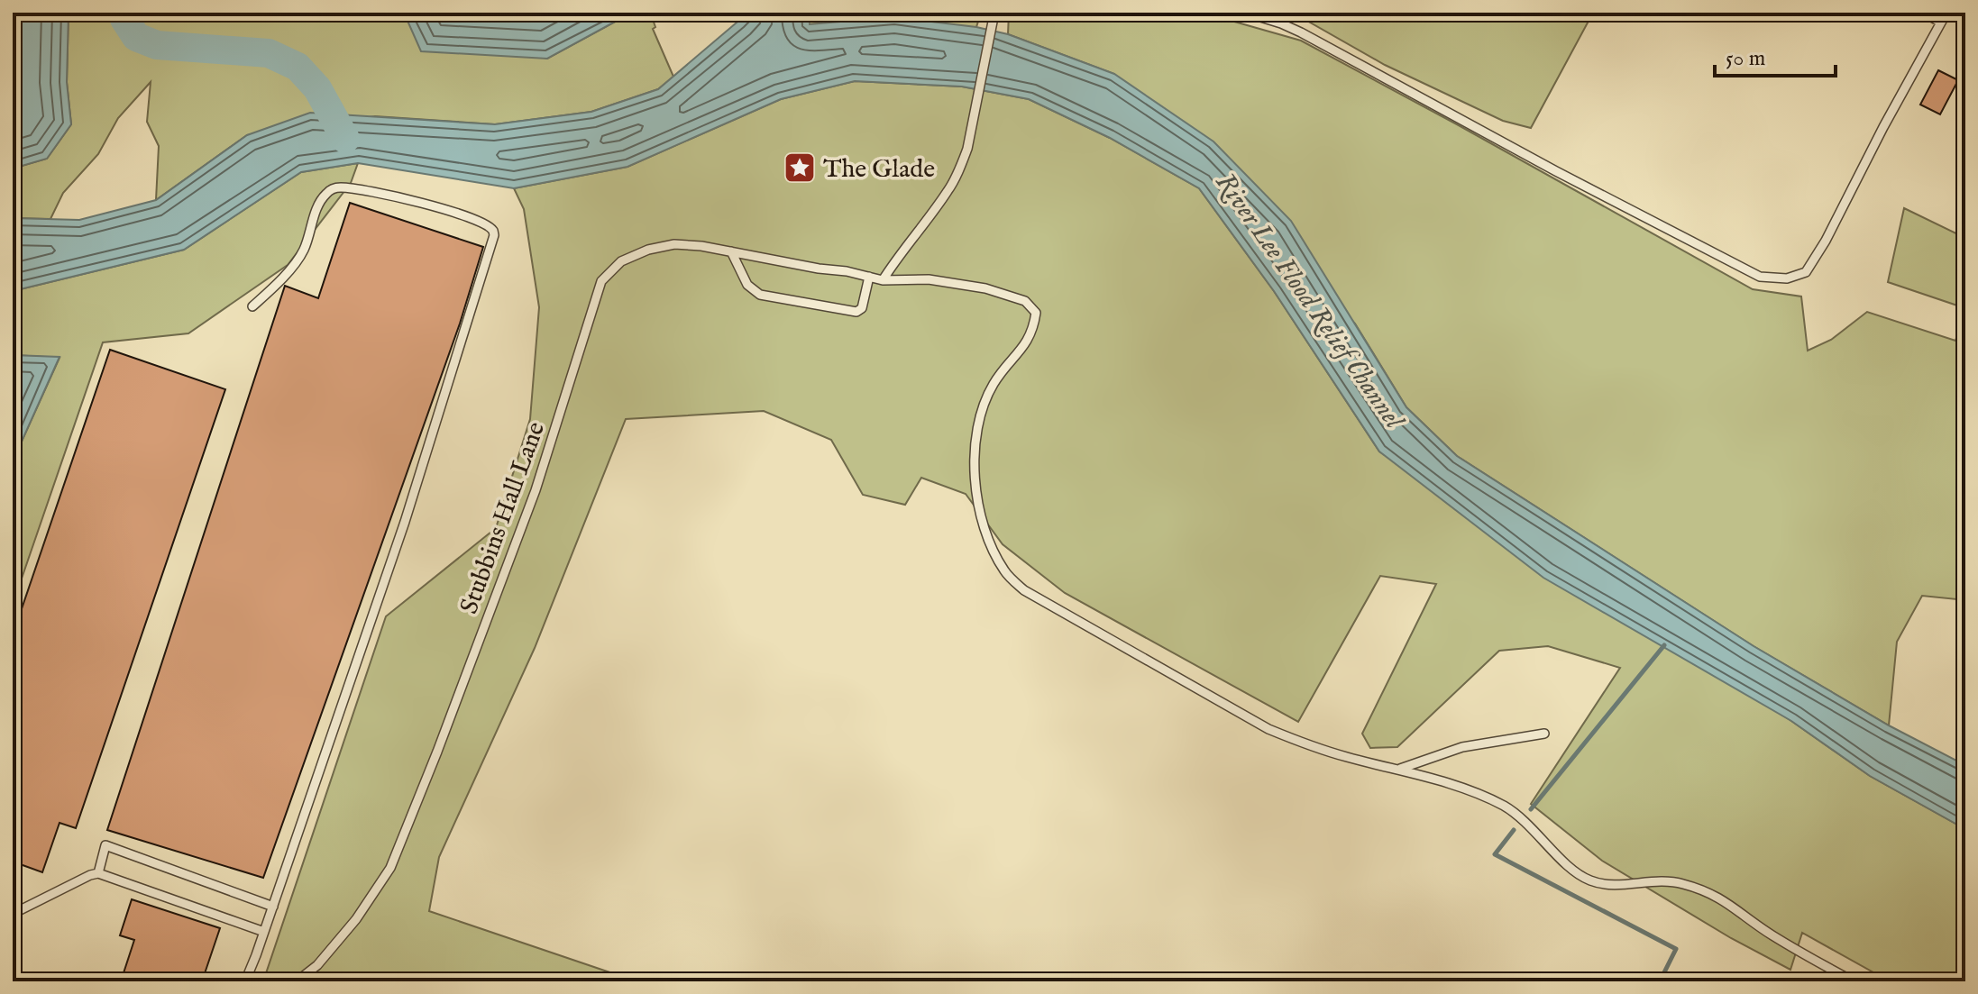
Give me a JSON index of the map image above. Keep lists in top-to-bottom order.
{
  "streets": {
    "lane": ["Stubbins Hall Lane"]
  },
  "water": ["River Lee Flood Relief Channel"],
  "places": {
    "place": ["The Glade"]
  },
  "scale_bar": "50 m"
}
